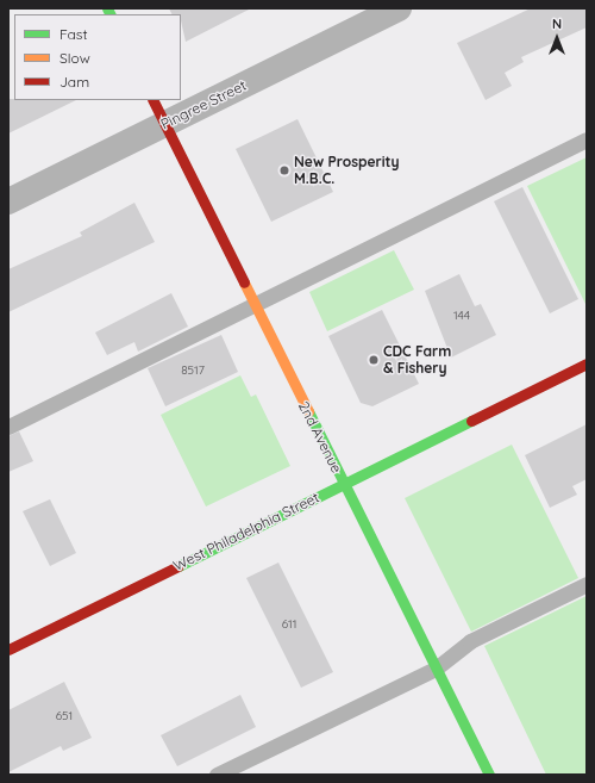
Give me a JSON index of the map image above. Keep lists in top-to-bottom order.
{
  "streets": {
    "street": ["Pingree Street", "2nd Avenue", "West Philadelphia Street"]
  },
  "crossings": [
    ["Pingree Street", "2nd Avenue"],
    ["2nd Avenue", "West Philadelphia Street"]
  ],
  "places": ["New Prosperity M.B.C.", "CDC Farm & Fishery"],
  "house_numbers": [
    "144",
    "8517",
    "611",
    "651"
  ],
  "legend": ["Fast", "Slow", "Jam"],
  "north": "top"
}
